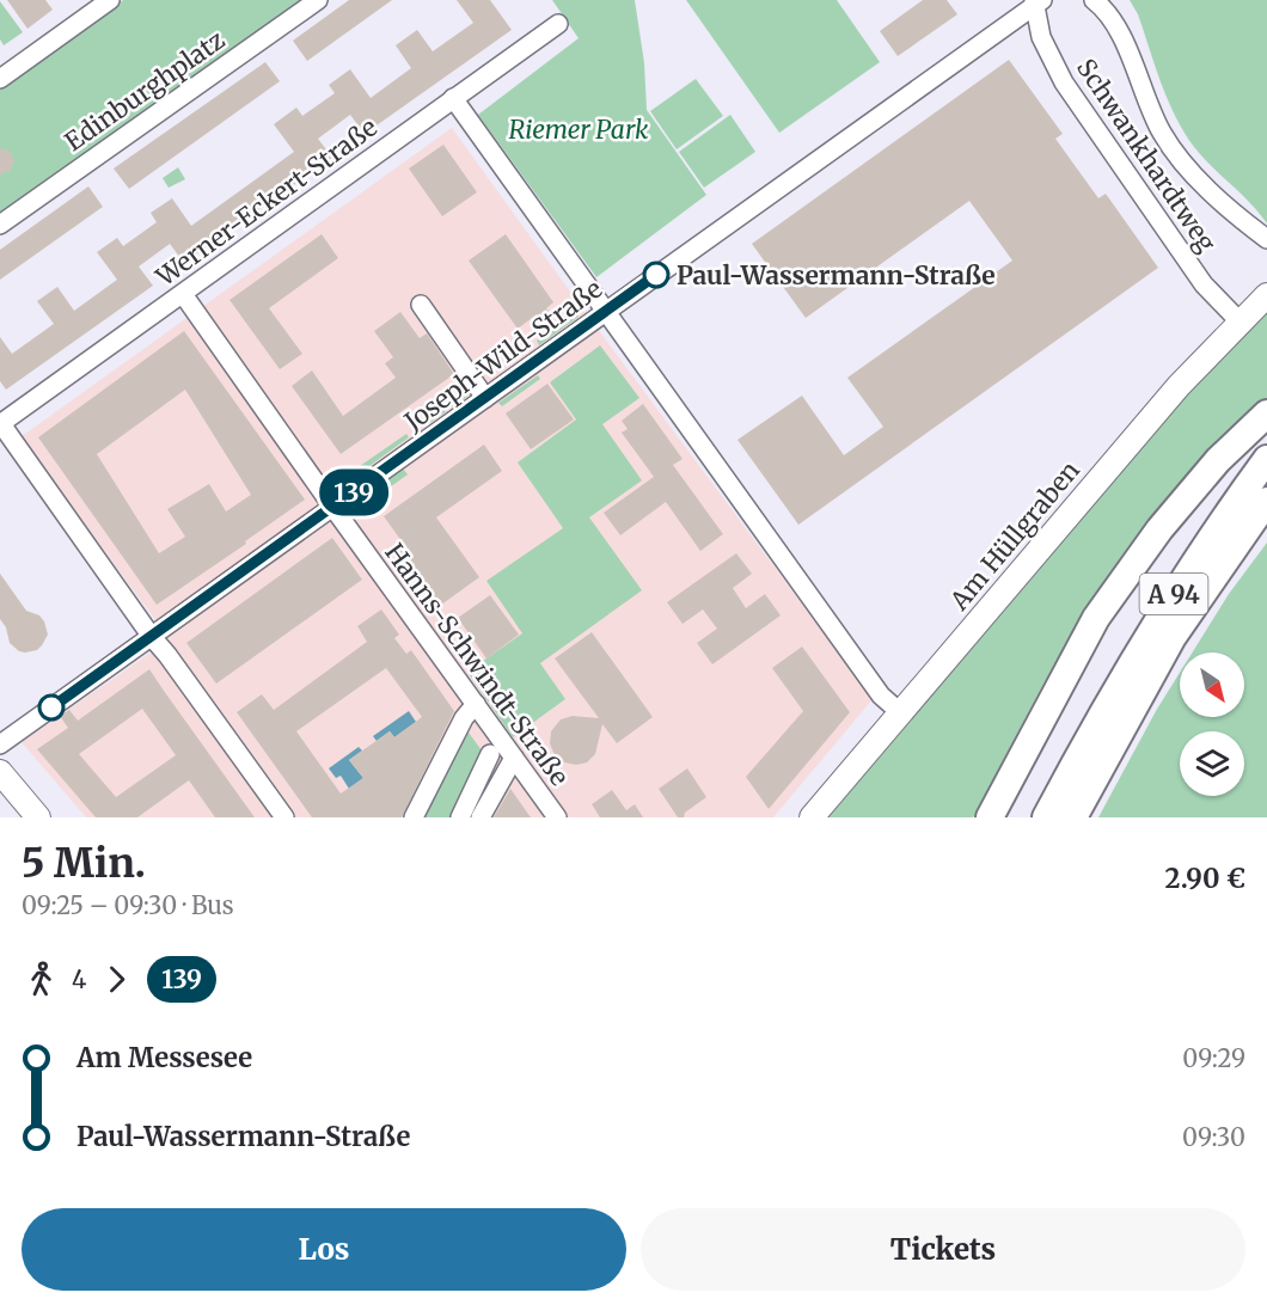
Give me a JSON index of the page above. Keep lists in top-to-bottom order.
{
  "streets": {
    "highway": ["A 94"],
    "main road": ["Am Hüllgraben"],
    "street": [
      "Edinburghplatz",
      "Schwankhardtweg",
      "Werner-Eckert-Straße",
      "Joseph-Wild-Straße",
      "Hanns-Schwindt-Straße"
    ]
  },
  "crossings": [
    ["Schwankhardtweg", "Joseph-Wild-Straße"],
    ["Schwankhardtweg", "Am Hüllgraben"],
    ["Werner-Eckert-Straße", "Joseph-Wild-Straße"],
    ["Werner-Eckert-Straße", "Hanns-Schwindt-Straße"],
    ["Joseph-Wild-Straße", "Hanns-Schwindt-Straße"]
  ],
  "parks": ["Riemer Park"],
  "places": ["Paul-Wassermann-Straße"],
  "lines": ["bus line 139"],
  "north": "bottom right",
  "page": {
    "on_map": "139",
    "heading": ["5 Min.", "09:25 – 09:30 · Bus", "2.90 €"],
    "legs": ["4", "139"],
    "list": [
      {
        "name": "Am Messesee",
        "value": "09:29"
      },
      {
        "name": "Paul-Wassermann-Straße",
        "value": "09:30"
      }
    ],
    "buttons": ["Los", "Tickets"]
  }
}
